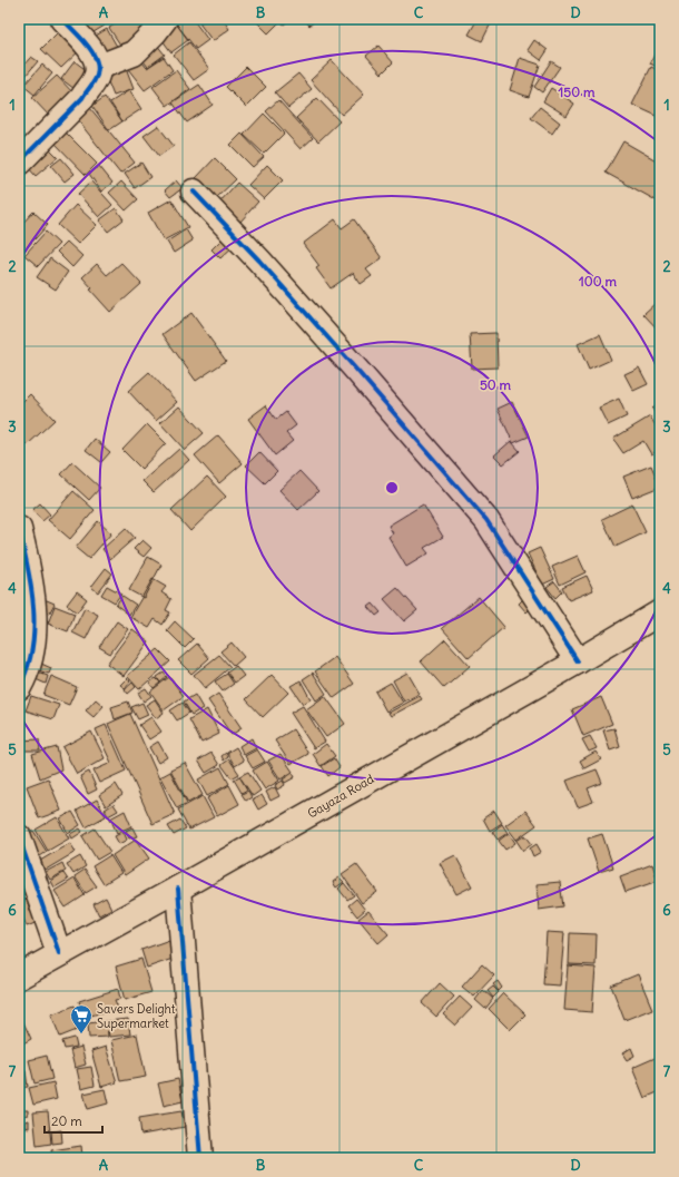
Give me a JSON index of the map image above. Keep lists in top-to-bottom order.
{
  "streets": {
    "street": ["Gayaza Road"]
  },
  "places": {
    "supermarket": ["Savers Delight Supermarket"]
  },
  "scale_bar": "20 m",
  "grid": {
    "columns": [
      "A",
      "B",
      "C",
      "D"
    ],
    "rows": [
      "1",
      "2",
      "3",
      "4",
      "5",
      "6",
      "7"
    ]
  },
  "rings": ["150 m", "100 m", "50 m"]
}
